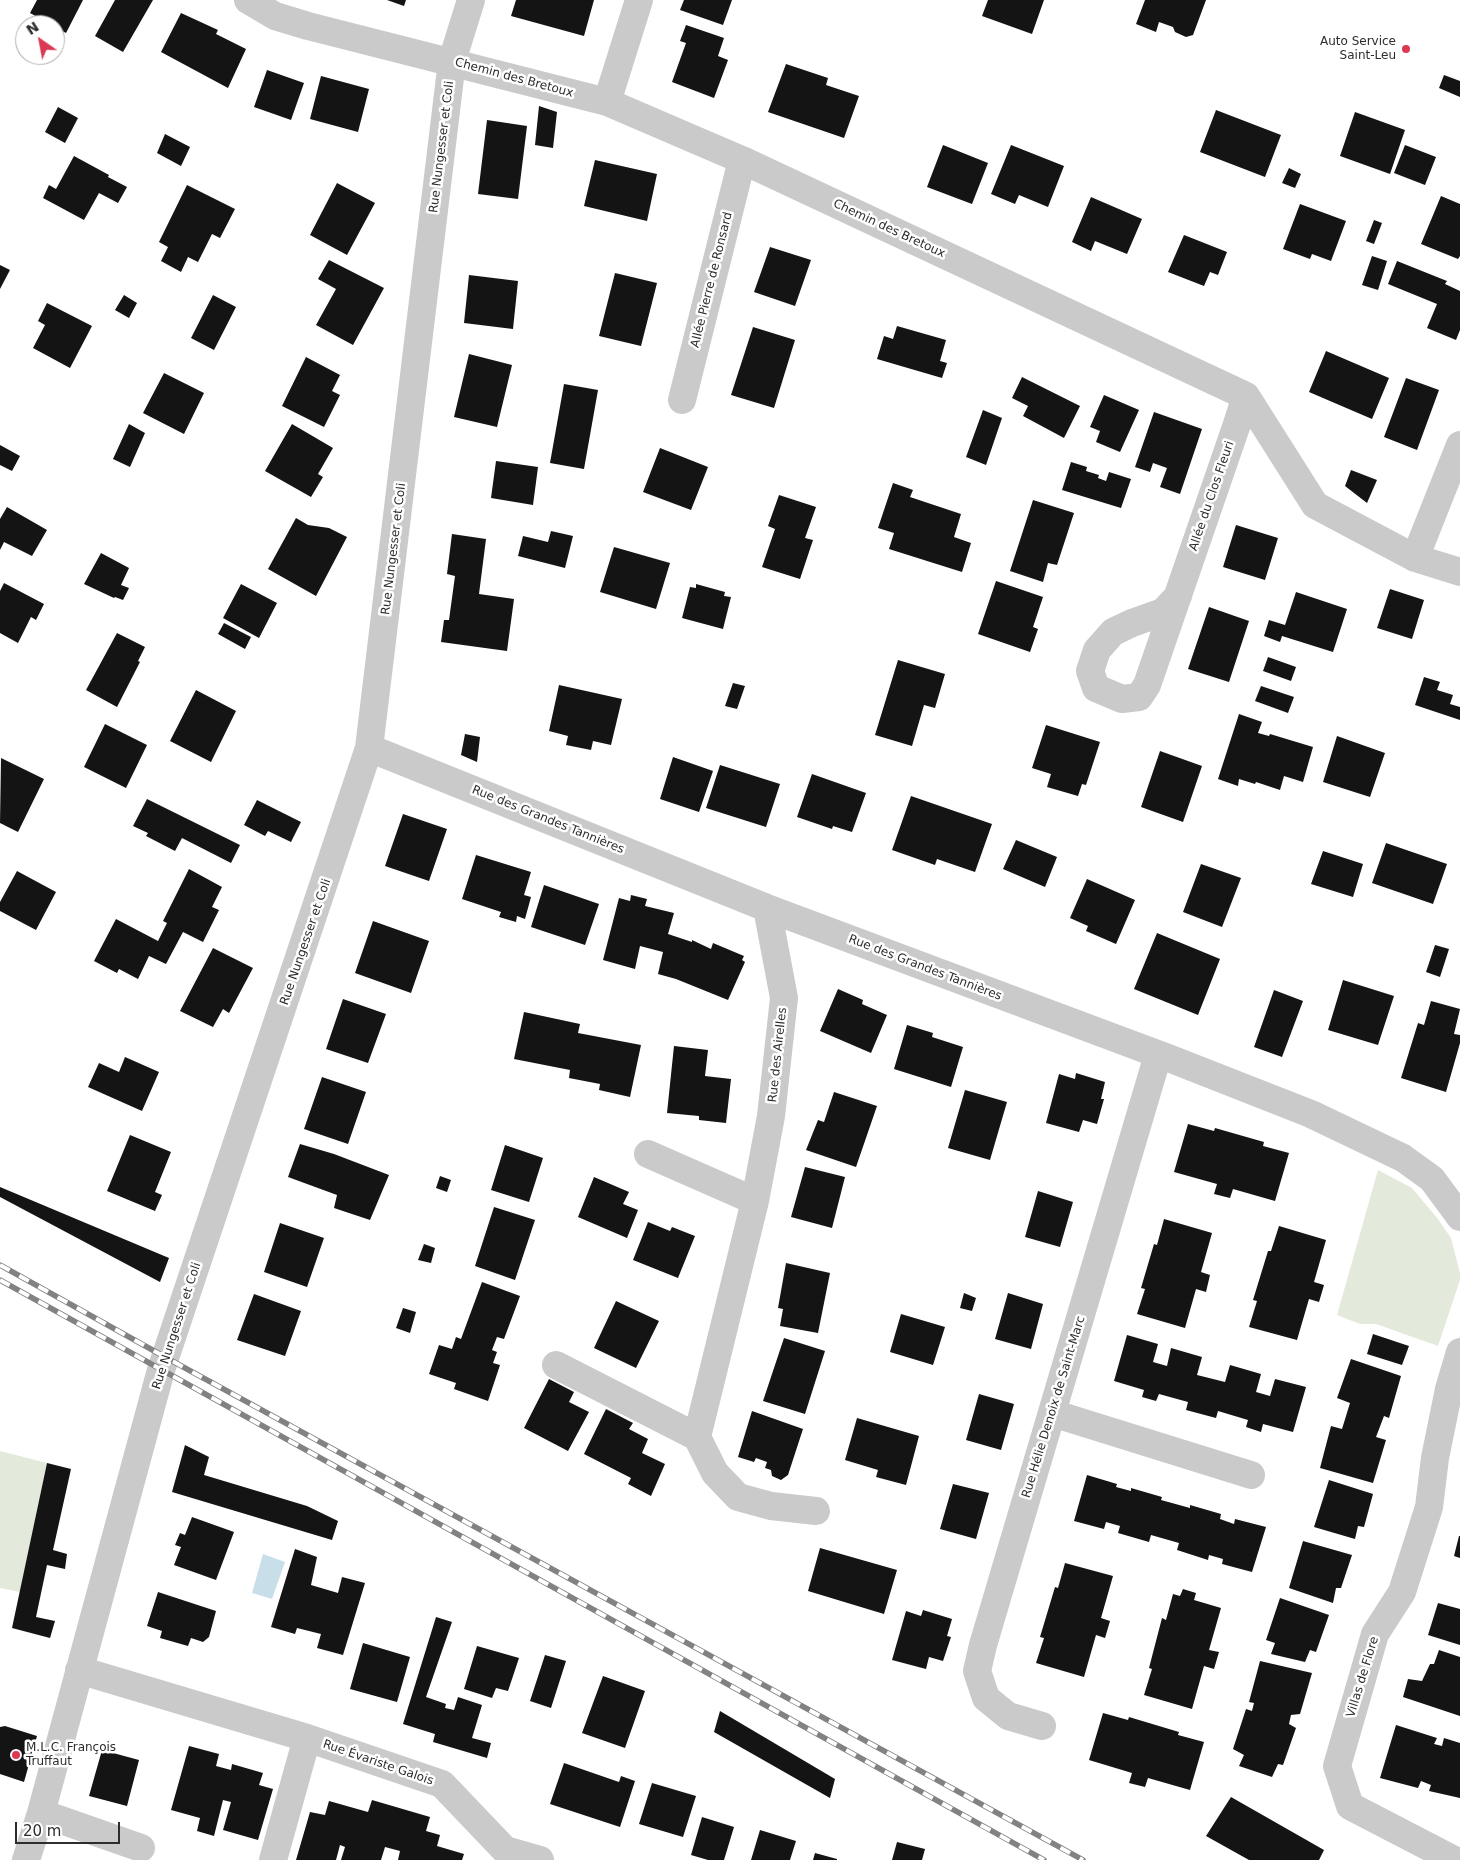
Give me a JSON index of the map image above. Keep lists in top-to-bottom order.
{
  "streets": {
    "street": [
      "Chemin des Bretoux",
      "Rue Nungesser et Coli",
      "Allée Pierre de Ronsard",
      "Allée du Clos Fleuri",
      "Rue des Grandes Tannières",
      "Rue des Airelles",
      "Rue Hélie Denoix de Saint-Marc",
      "Villas de Flore",
      "Rue Évariste Galois"
    ]
  },
  "crossings": [
    ["Chemin des Bretoux", "Rue Nungesser et Coli"],
    ["Chemin des Bretoux", "Allée Pierre de Ronsard"],
    ["Chemin des Bretoux", "Allée du Clos Fleuri"],
    ["Rue Nungesser et Coli", "Rue des Grandes Tannières"],
    ["Rue Nungesser et Coli", "Rue Évariste Galois"],
    ["Rue des Grandes Tannières", "Rue des Airelles"],
    ["Rue des Grandes Tannières", "Rue Hélie Denoix de Saint-Marc"]
  ],
  "places": ["Auto Service Saint-Leu", "M.L.C. François Truffaut"],
  "scale_bar": "20 m",
  "north": "top left"
}
